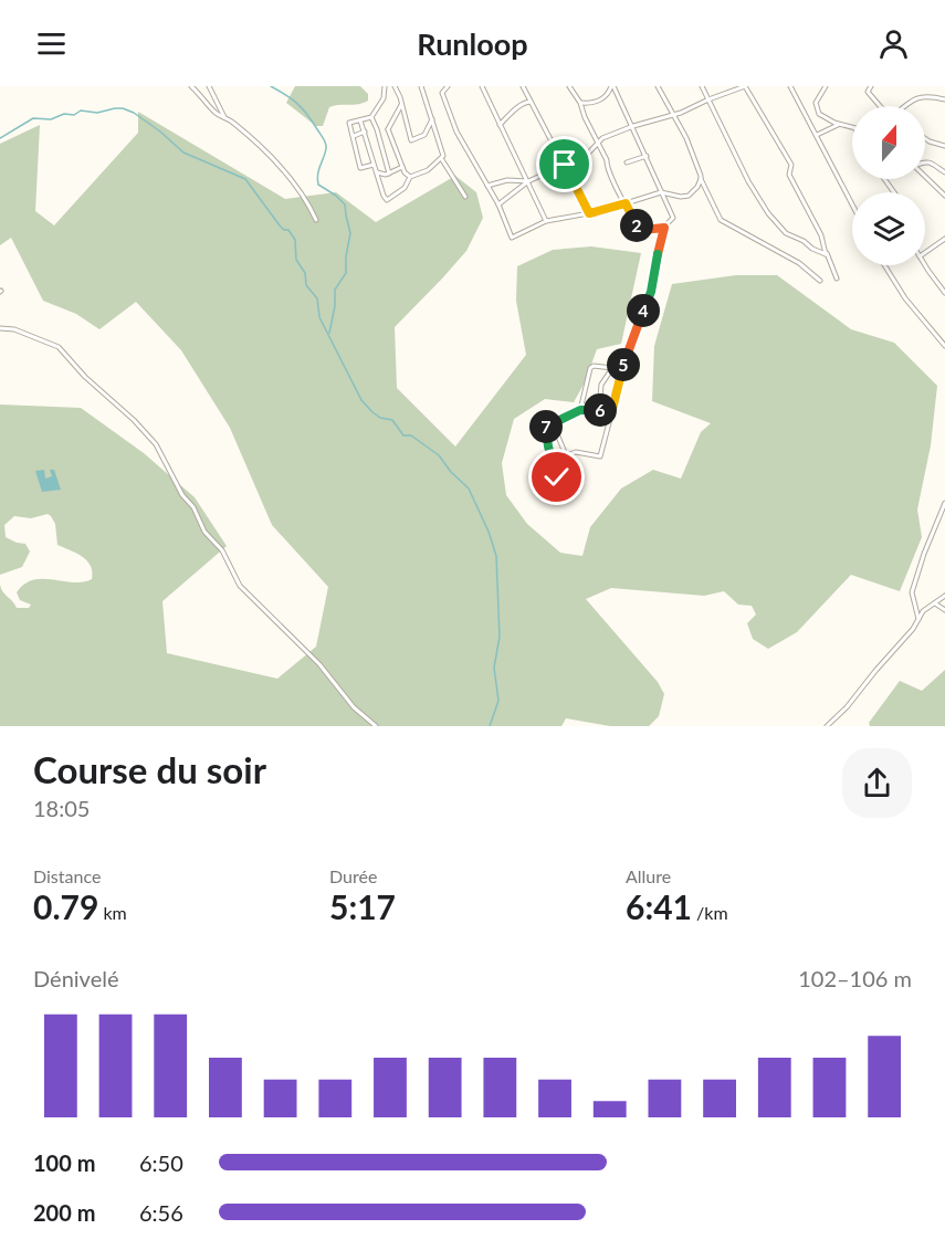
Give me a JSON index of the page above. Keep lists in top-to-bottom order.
{
  "north": "top",
  "page": {
    "header": "Runloop",
    "pins": [
      "2",
      "4",
      "5",
      "6",
      "7"
    ],
    "heading": ["Course du soir", "18:05"],
    "stats": [
      ["Distance", "0.79 km"],
      ["Durée", "5:17"],
      ["Allure", "6:41 /km"]
    ],
    "chart": ["Dénivelé", "102–106 m"],
    "list": [
      {
        "name": "100 m",
        "note": "6:50"
      },
      {
        "name": "200 m",
        "note": "6:56"
      }
    ]
  }
}
